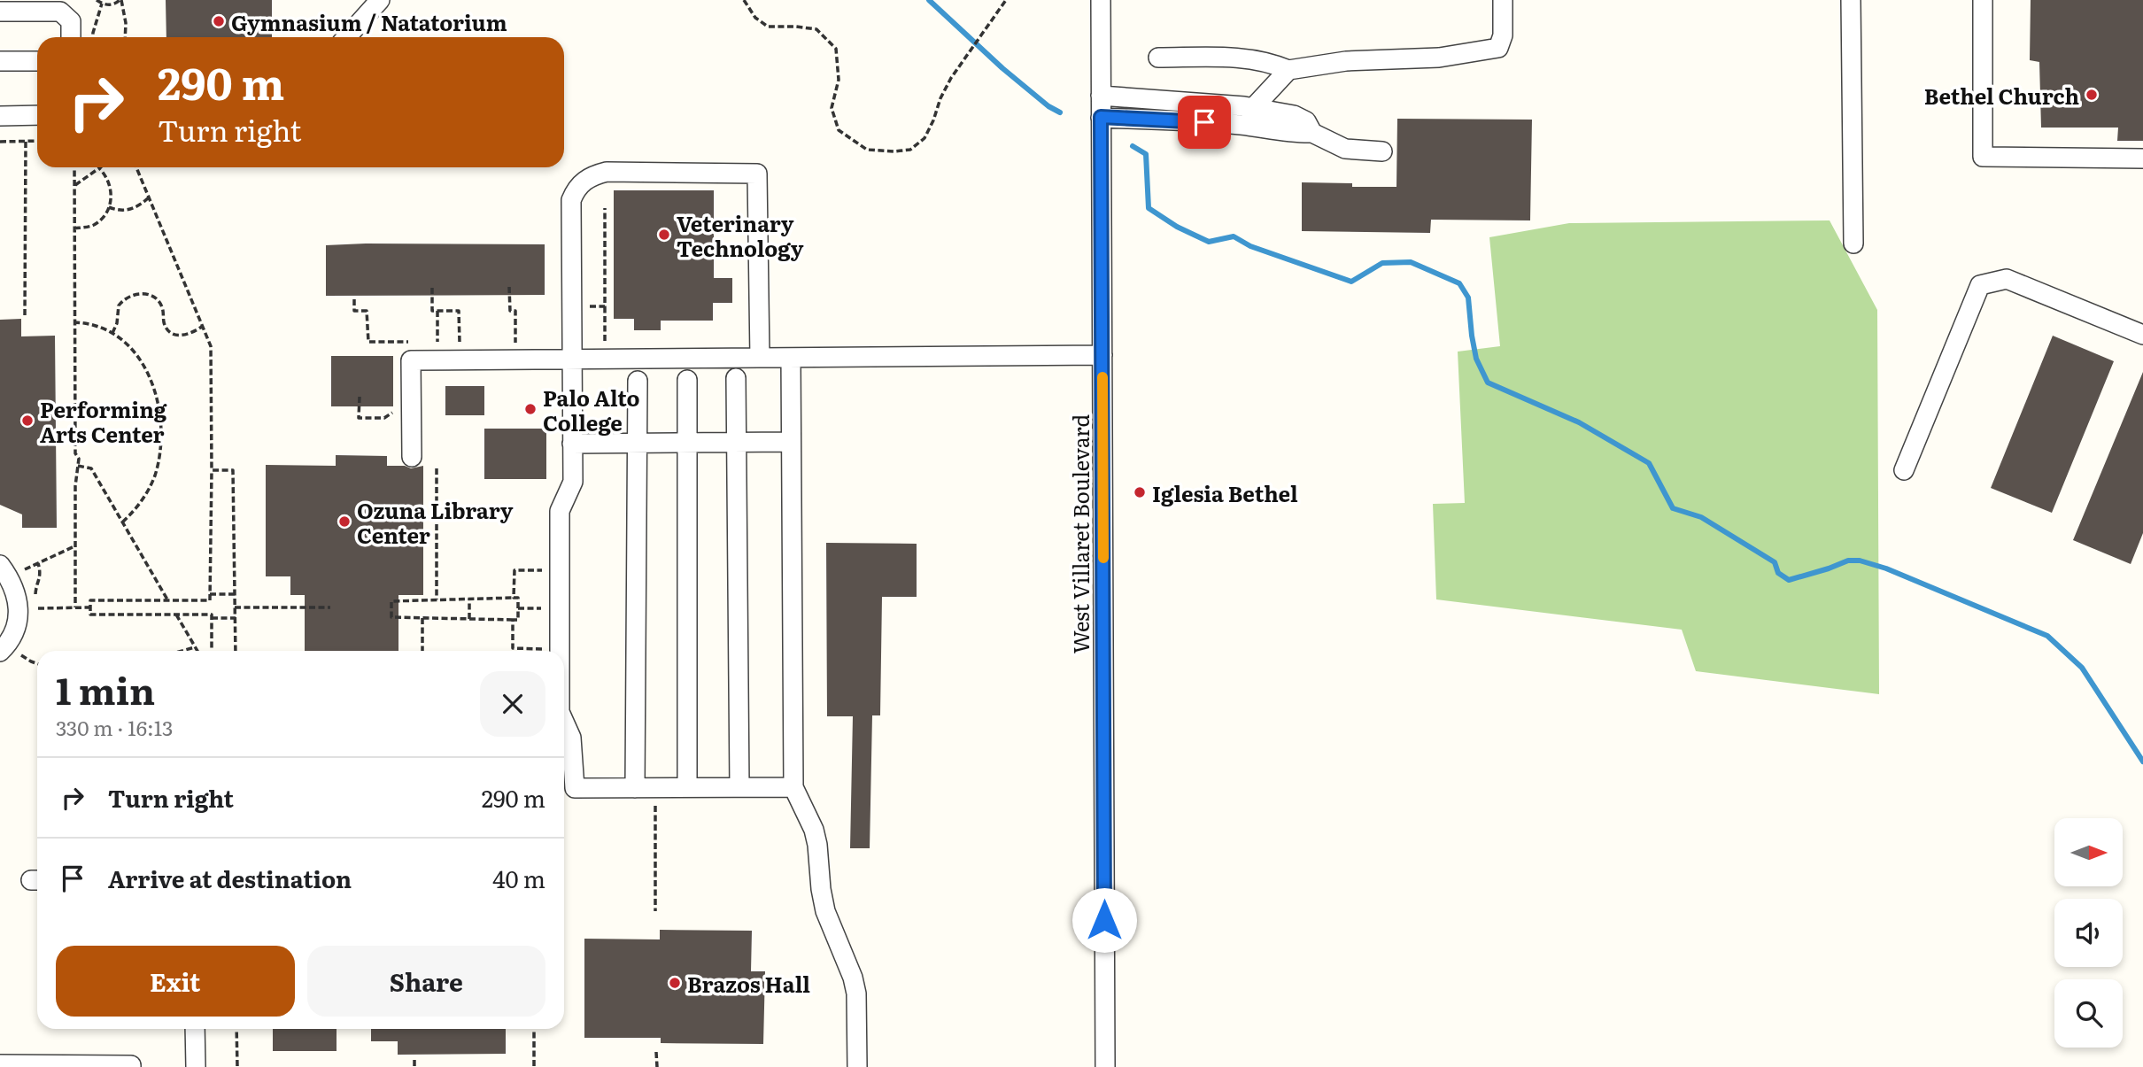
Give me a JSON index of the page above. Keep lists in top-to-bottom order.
{
  "streets": {
    "street": ["West Villaret Boulevard"]
  },
  "places": [
    "Gymnasium / Natatorium",
    "Bethel Church",
    "Veterinary Technology",
    "Palo Alto College",
    "Performing Arts Center",
    "Iglesia Bethel",
    "Ozuna Library Center",
    "Brazos Hall"
  ],
  "north": "right",
  "page": {
    "turn": ["290 m", "Turn right"],
    "heading": ["1 min", "330 m · 16:13"],
    "list": [
      {
        "name": "Turn right",
        "value": "290 m"
      },
      {
        "name": "Arrive at destination",
        "value": "40 m"
      }
    ],
    "buttons": ["Exit", "Share"]
  }
}
